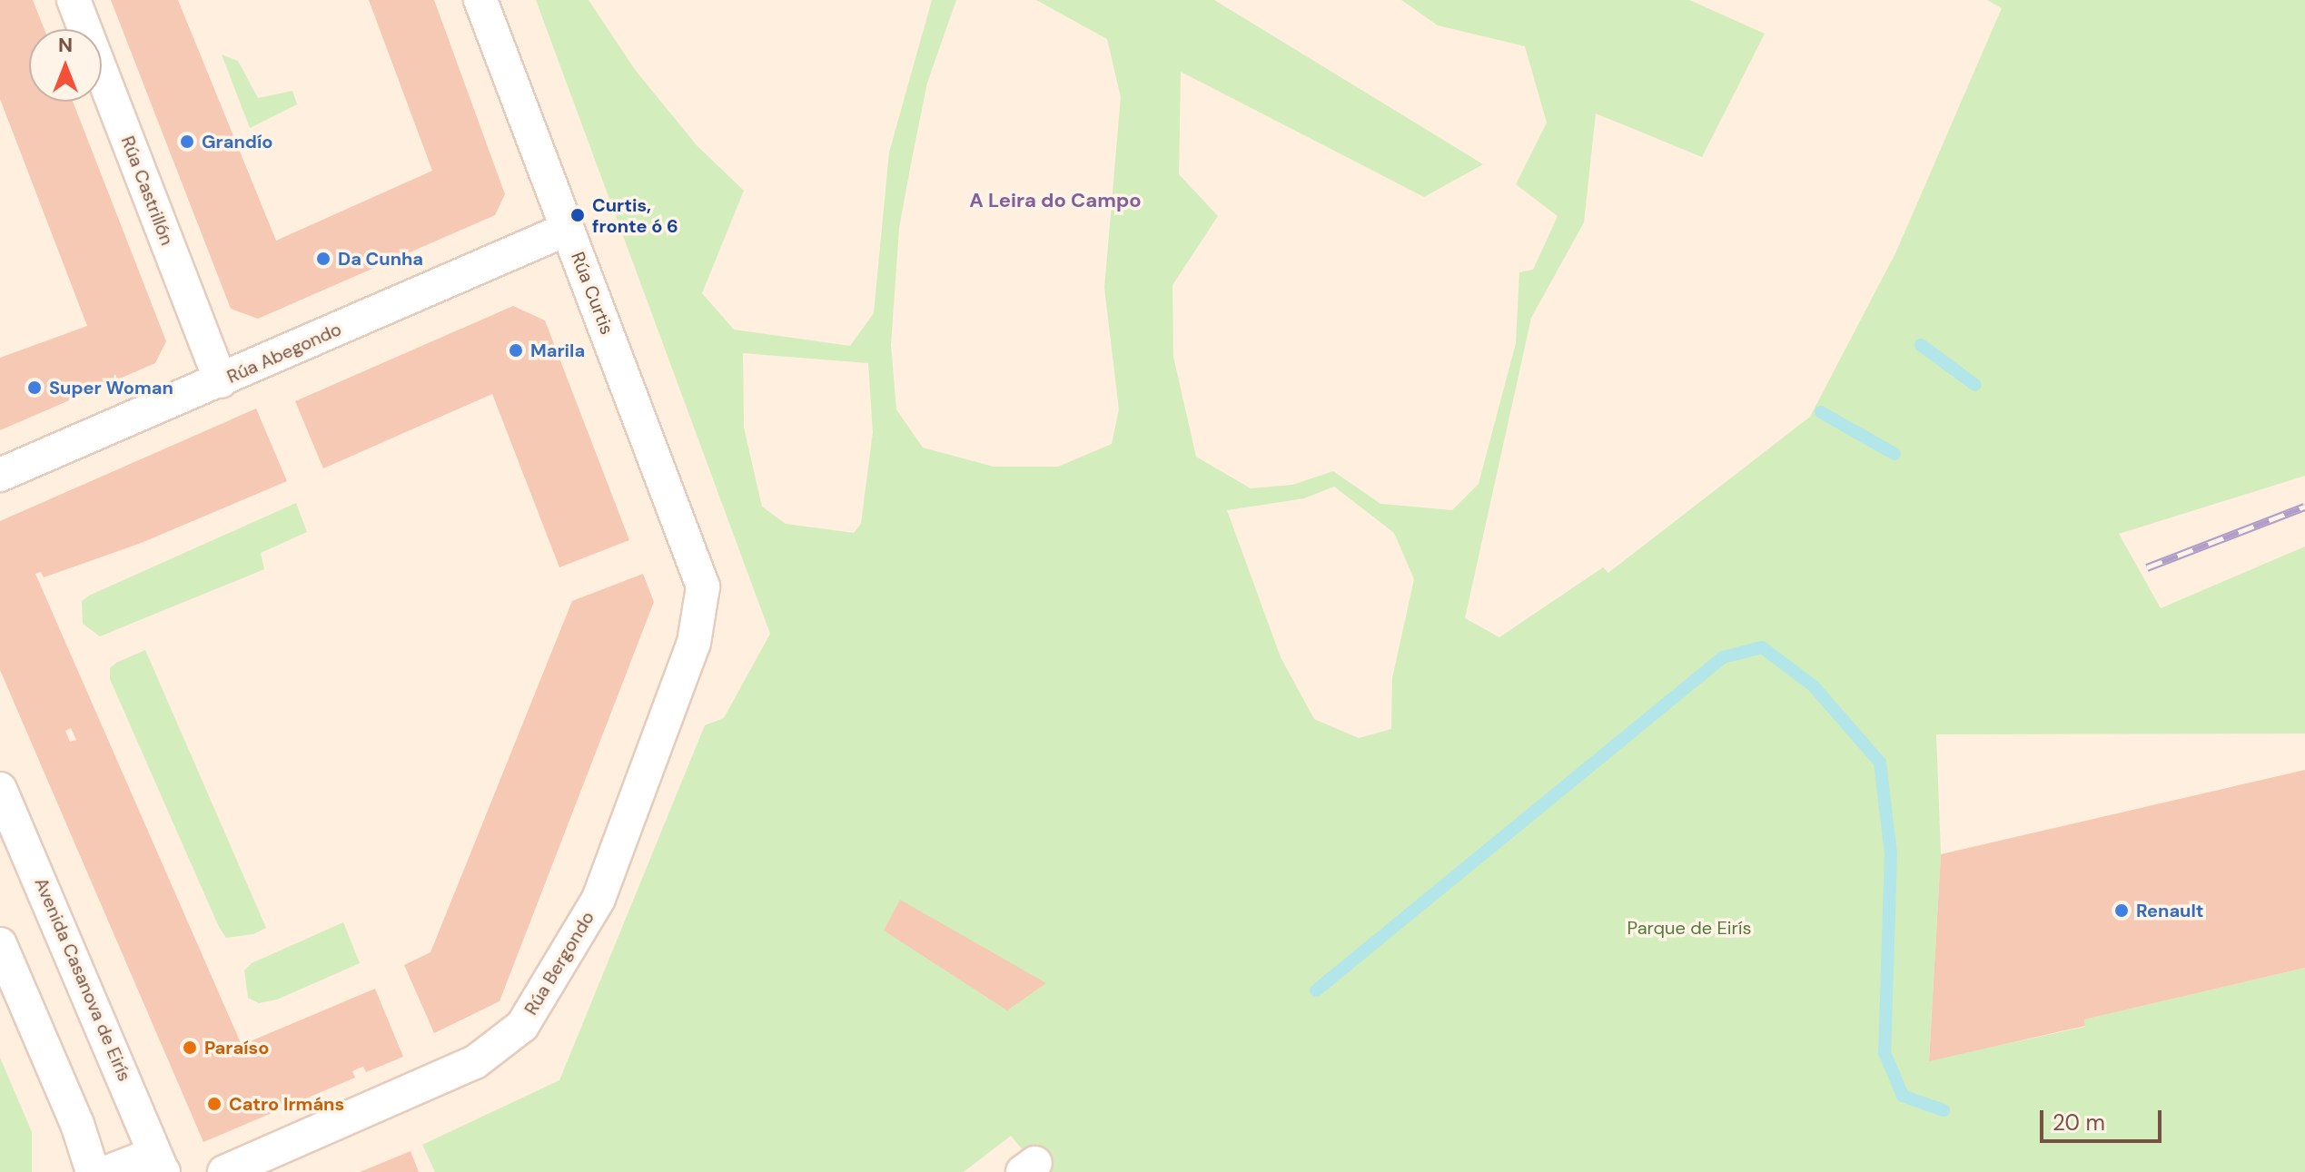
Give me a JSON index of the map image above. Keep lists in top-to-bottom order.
{
  "streets": {
    "street": [
      "Rúa Castrillón",
      "Rúa Curtis",
      "Rúa Abegondo",
      "Rúa Bergondo",
      "Avenida Casanova de Eirís"
    ]
  },
  "crossings": [
    ["Rúa Castrillón", "Rúa Abegondo"],
    ["Rúa Curtis", "Rúa Abegondo"],
    ["Rúa Curtis", "Rúa Bergondo"]
  ],
  "districts": ["A Leira do Campo"],
  "parks": ["Parque de Eirís"],
  "places": [
    "Grandío",
    "Curtis, fronte ó 6",
    "Da Cunha",
    "Marila",
    "Super Woman",
    "Renault",
    "Paraíso",
    "Catro Irmáns"
  ],
  "scale_bar": "20 m",
  "north": "top"
}
